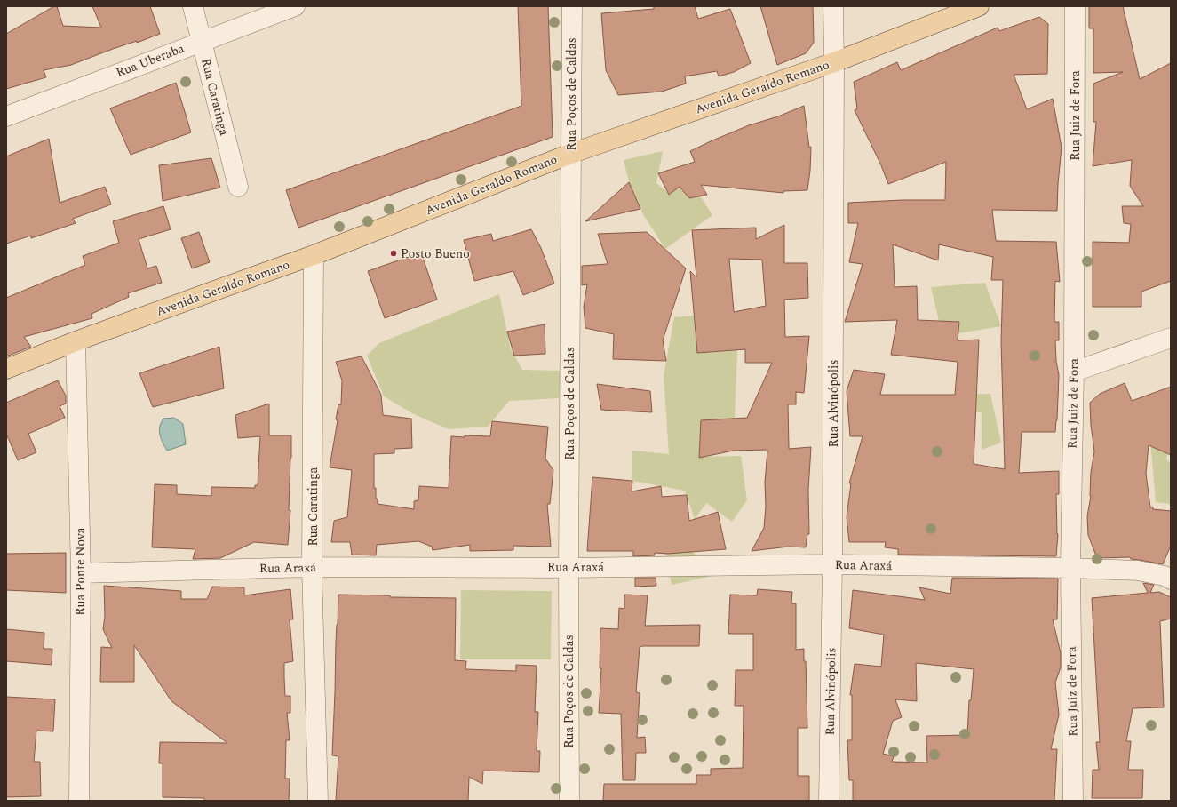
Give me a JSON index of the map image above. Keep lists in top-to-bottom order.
{
  "streets": {
    "main road": ["Avenida Geraldo Romano"],
    "street": [
      "Rua Uberaba",
      "Rua Poços de Caldas",
      "Rua Caratinga",
      "Rua Juiz de Fora",
      "Rua Alvinópolis",
      "Rua Araxá",
      "Rua Ponte Nova"
    ]
  },
  "crossings": [
    ["Rua Uberaba", "Rua Caratinga"],
    ["Avenida Geraldo Romano", "Rua Poços de Caldas"],
    ["Avenida Geraldo Romano", "Rua Caratinga"],
    ["Avenida Geraldo Romano", "Rua Alvinópolis"],
    ["Avenida Geraldo Romano", "Rua Ponte Nova"],
    ["Rua Poços de Caldas", "Rua Araxá"],
    ["Rua Caratinga", "Rua Araxá"],
    ["Rua Juiz de Fora", "Rua Araxá"],
    ["Rua Alvinópolis", "Rua Araxá"],
    ["Rua Araxá", "Rua Ponte Nova"]
  ],
  "places": ["Posto Bueno"]
}
